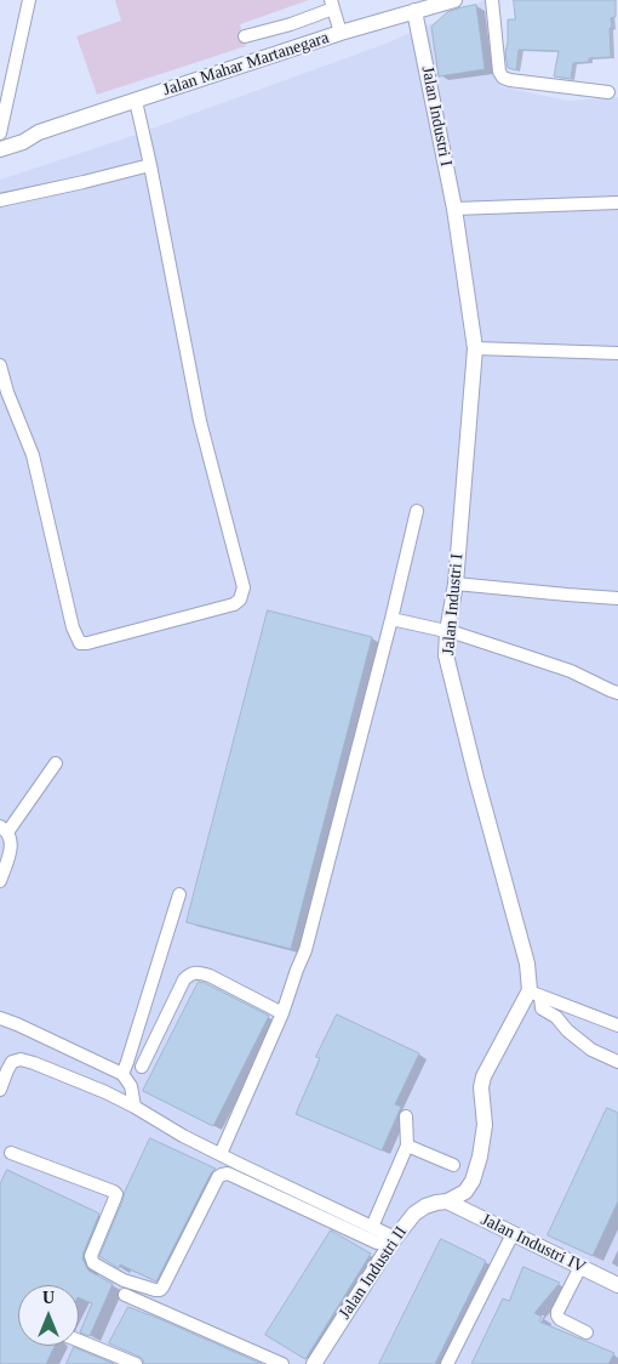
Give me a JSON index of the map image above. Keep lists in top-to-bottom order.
{
  "streets": {
    "main road": [
      "Jalan Mahar Martanegara",
      "Jalan Industri I",
      "Jalan Industri IV",
      "Jalan Industri II"
    ]
  },
  "crossings": [
    ["Jalan Mahar Martanegara", "Jalan Industri I"],
    ["Jalan Industri IV", "Jalan Industri II"]
  ],
  "north": "top"
}
